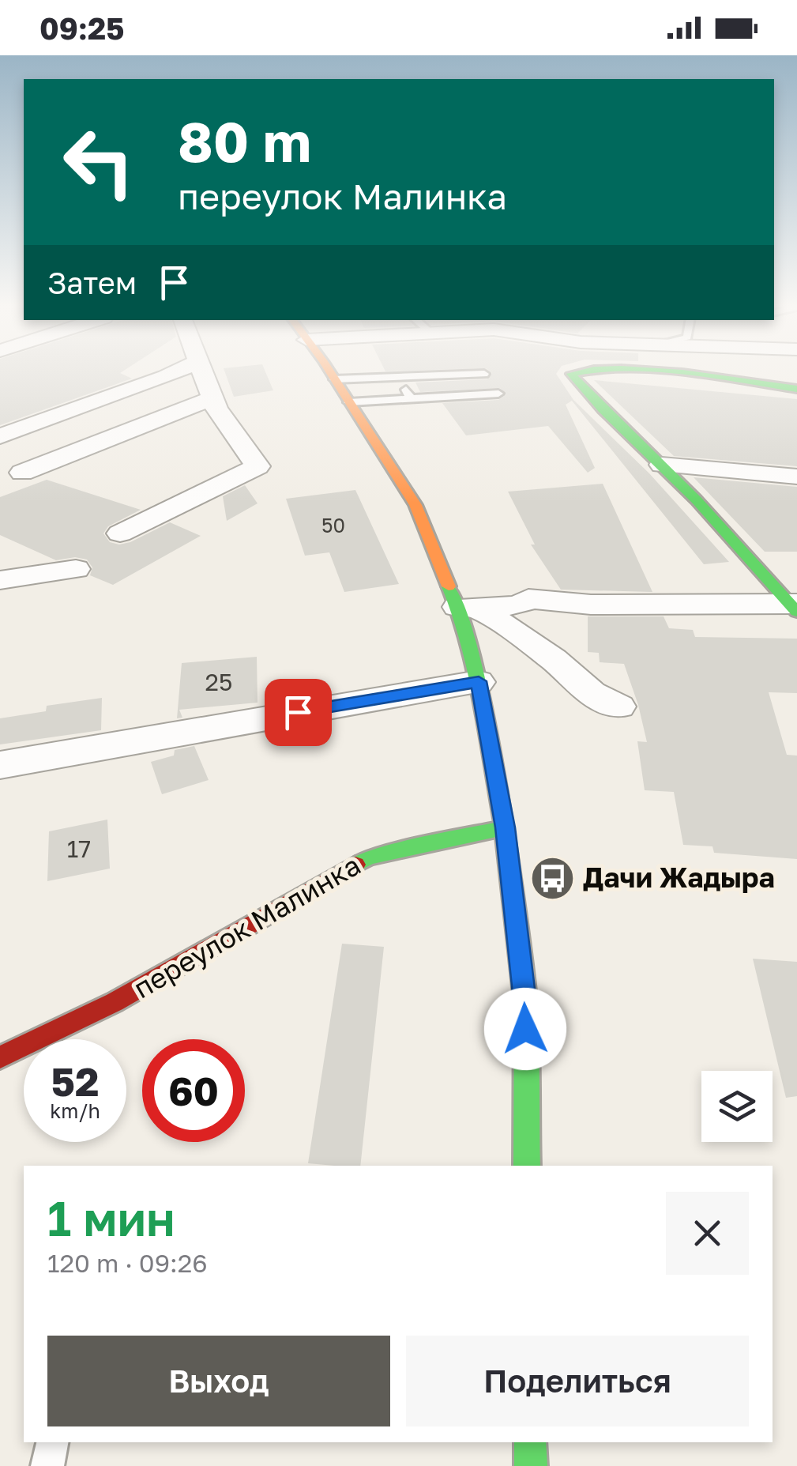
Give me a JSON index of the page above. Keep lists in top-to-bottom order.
{
  "streets": {
    "main road": ["переулок Малинка"]
  },
  "places": {
    "bus stop": ["Дачи Жадыра"]
  },
  "house_numbers": ["50", "25", "17"],
  "page": {
    "status": "09:25",
    "turn": ["80 m", "переулок Малинка"],
    "then": "Затем",
    "speed": "52 km/h",
    "limit": "60",
    "heading": ["1 мин", "120 m · 09:26"],
    "buttons": ["Выход", "Поделиться"]
  }
}
